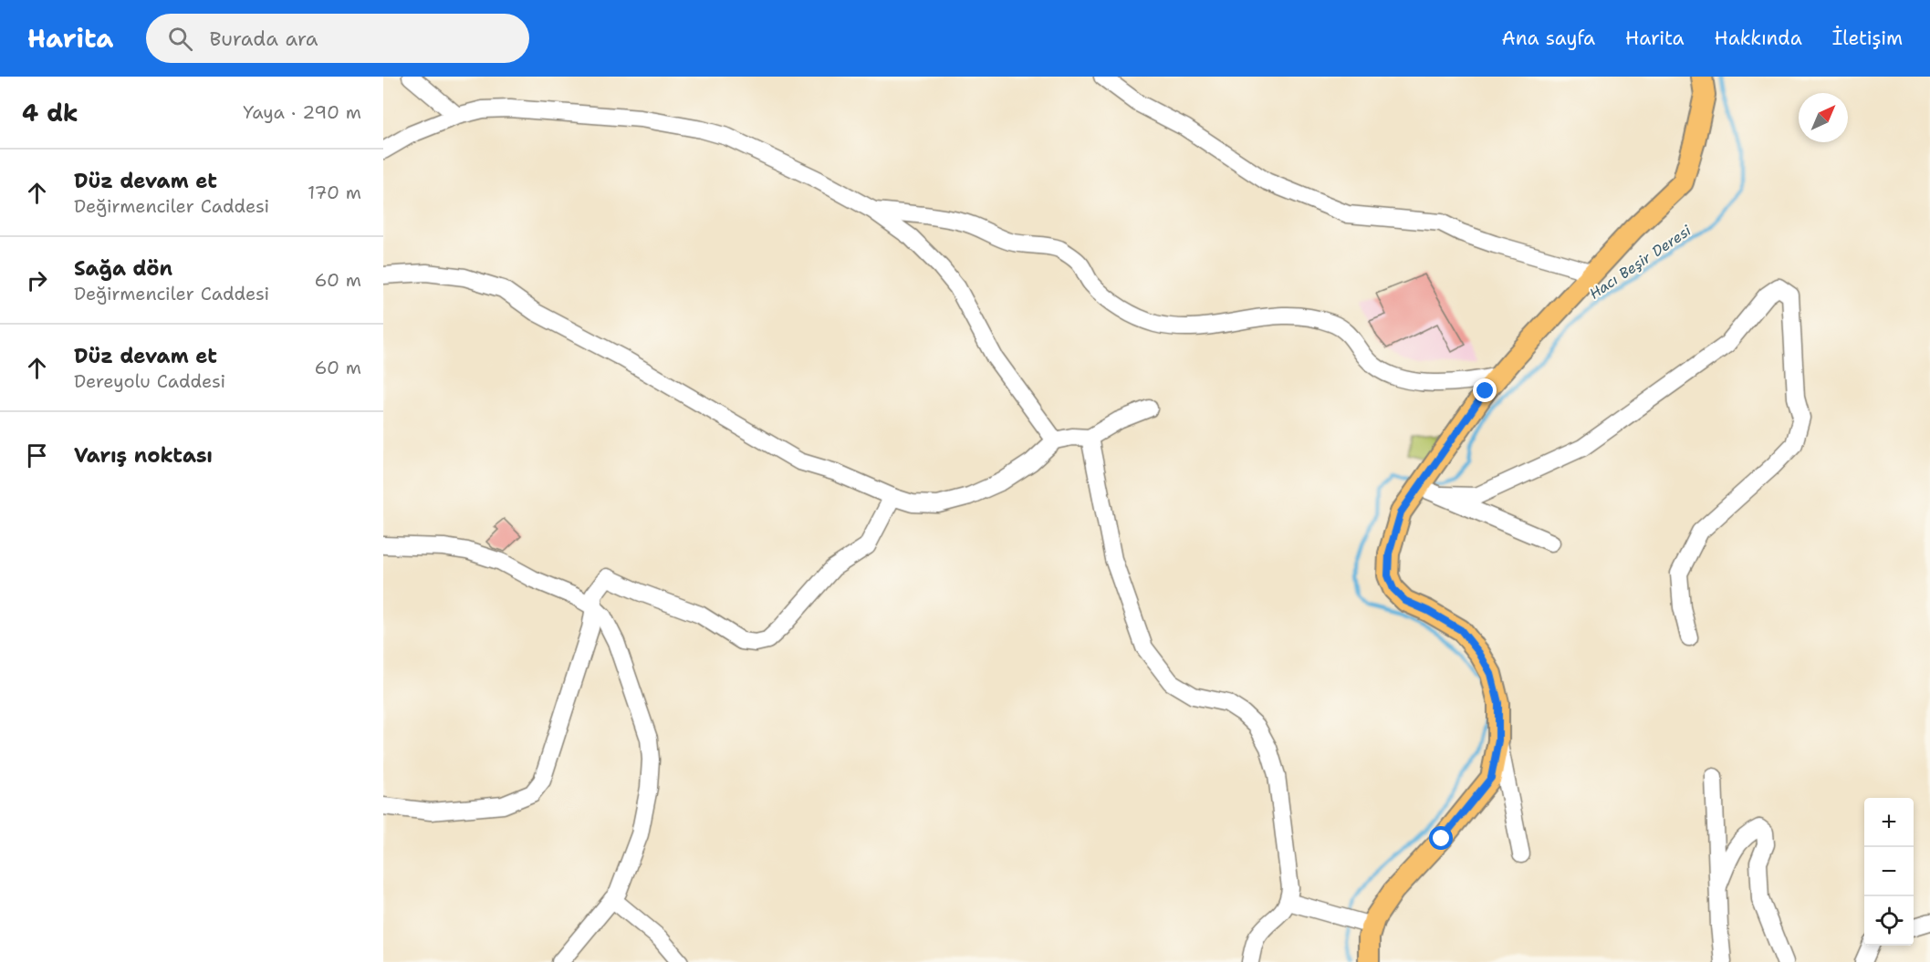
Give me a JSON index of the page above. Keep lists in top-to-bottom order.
{
  "water": ["Hacı Beşir Deresi"],
  "north": "top right",
  "page": {
    "header": "Harita",
    "search": "Burada ara",
    "nav": [
      "Ana sayfa",
      "Harita",
      "Hakkında",
      "İletişim"
    ],
    "heading": ["4 dk", "Yaya · 290 m"],
    "list": [
      ["Düz devam et", "Değirmenciler Caddesi", "170 m"],
      ["Sağa dön", "Değirmenciler Caddesi", "60 m"],
      ["Düz devam et", "Dereyolu Caddesi", "60 m"],
      "Varış noktası"
    ],
    "map_buttons": ["+", "−"]
  }
}
